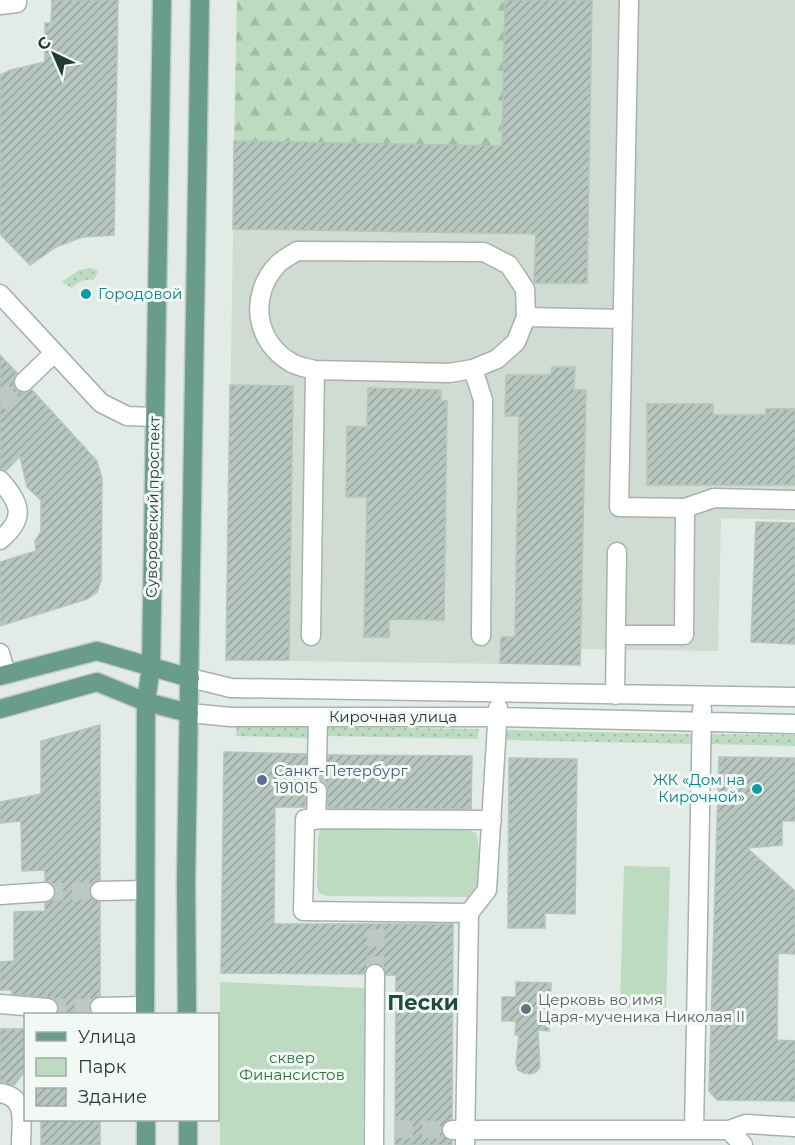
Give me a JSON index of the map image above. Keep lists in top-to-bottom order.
{
  "streets": {
    "main road": ["Суворовский проспект", "Кирочная улица"]
  },
  "crossings": [
    ["Суворовский проспект", "Кирочная улица"]
  ],
  "districts": ["Пески"],
  "parks": ["сквер Финансистов"],
  "places": [
    "Городовой",
    "Санкт-Петербург 191015",
    "ЖК «Дом на Кирочной»",
    "Церковь во имя Царя-мученика Николая II"
  ],
  "legend": ["Улица", "Парк", "Здание"],
  "north": "top left"
}
